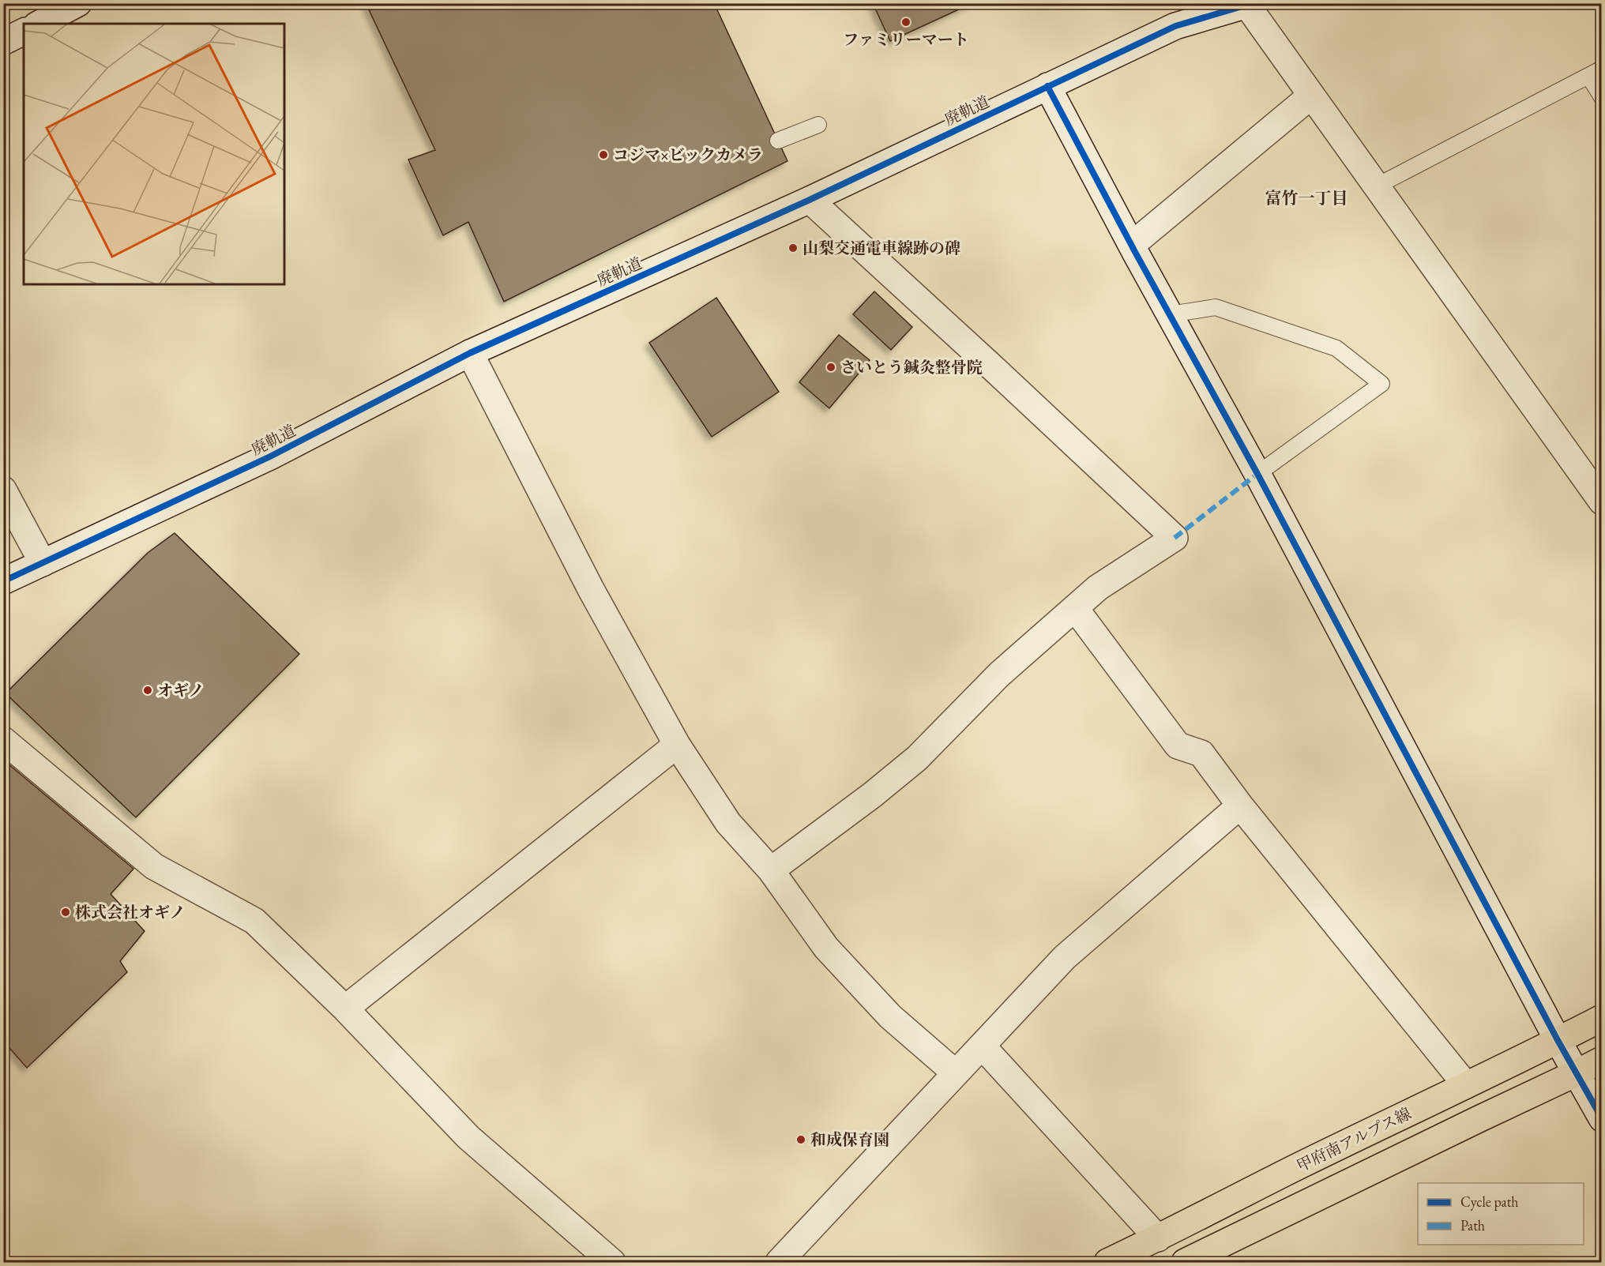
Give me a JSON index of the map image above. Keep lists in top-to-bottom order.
{
  "streets": {
    "main road": ["甲府南アルプス線"],
    "street": ["廃軌道"]
  },
  "districts": ["富竹一丁目"],
  "places": [
    "ファミリーマート",
    "コジマ×ビックカメラ",
    "山梨交通電車線跡の碑",
    "さいとう鍼灸整骨院",
    "オギノ",
    "株式会社オギノ",
    "和成保育園"
  ],
  "legend": ["Cycle path", "Path"]
}
